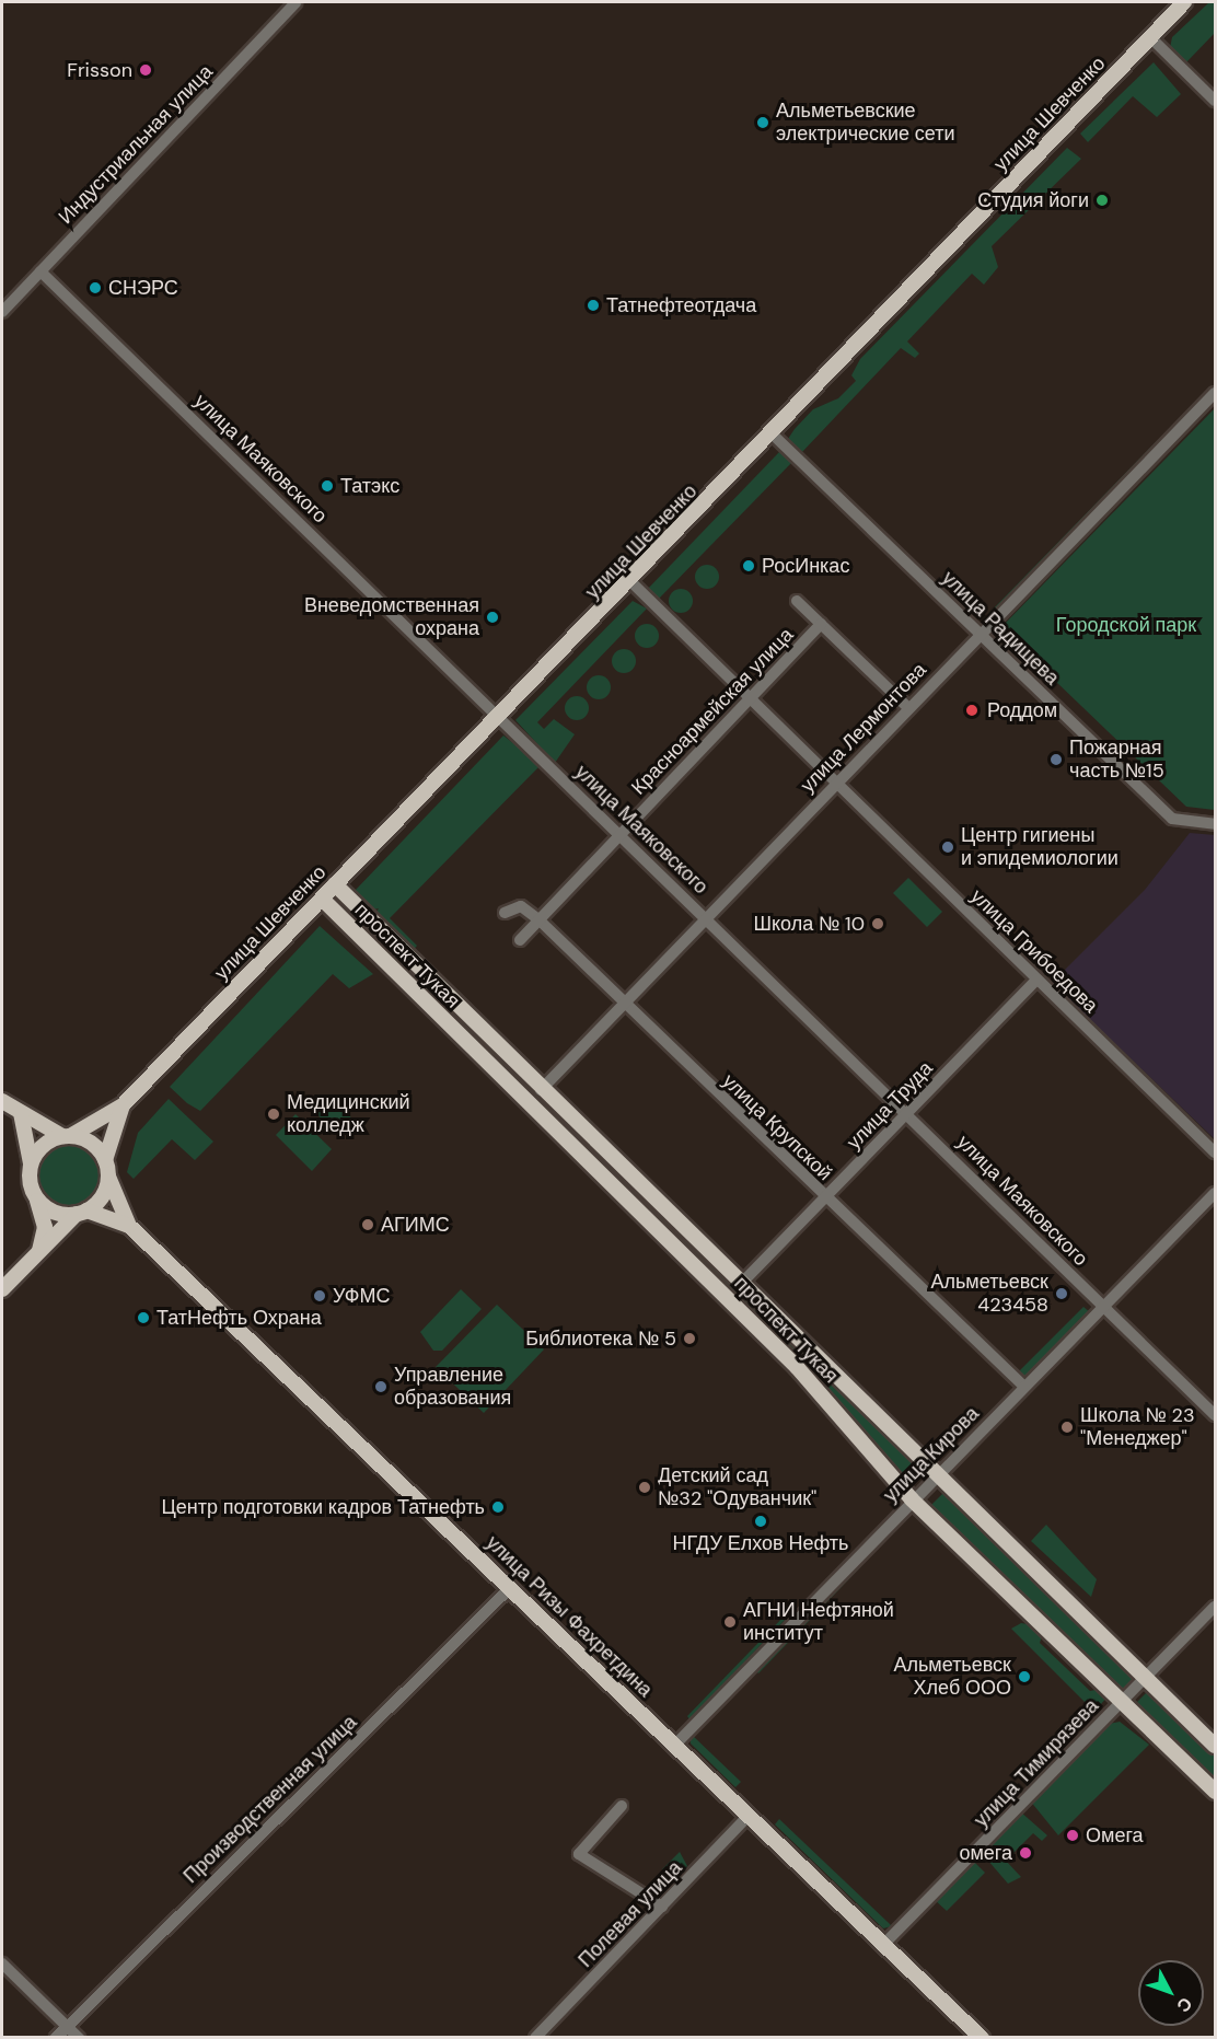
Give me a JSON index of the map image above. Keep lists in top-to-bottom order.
{
  "streets": {
    "main road": ["улица Шевченко", "проспект Тукая", "улица Ризы Фахретдина"],
    "street": [
      "Индустриальная улица",
      "улица Маяковского",
      "улица Радищева",
      "Красноармейская улица",
      "улица Лермонтова",
      "улица Грибоедова",
      "улица Труда",
      "улица Крупской",
      "улица Кирова",
      "улица Тимирязева",
      "Производственная улица",
      "Полевая улица"
    ]
  },
  "crossings": [
    ["улица Шевченко", "улица Маяковского"],
    ["улица Шевченко", "улица Радищева"],
    ["улица Шевченко", "улица Грибоедова"],
    ["улица Шевченко", "проспект Тукая"],
    ["Индустриальная улица", "улица Маяковского"],
    ["улица Маяковского", "Красноармейская улица"],
    ["улица Маяковского", "улица Лермонтова"],
    ["улица Маяковского", "улица Труда"],
    ["улица Маяковского", "улица Кирова"],
    ["улица Радищева", "улица Лермонтова"],
    ["Красноармейская улица", "улица Лермонтова"],
    ["Красноармейская улица", "улица Грибоедова"],
    ["Красноармейская улица", "улица Крупской"],
    ["улица Лермонтова", "улица Грибоедова"],
    ["улица Лермонтова", "проспект Тукая"],
    ["улица Лермонтова", "улица Крупской"],
    ["улица Грибоедова", "улица Труда"],
    ["проспект Тукая", "улица Труда"],
    ["проспект Тукая", "улица Кирова"],
    ["проспект Тукая", "улица Тимирязева"],
    ["улица Труда", "улица Крупской"],
    ["улица Крупской", "улица Кирова"],
    ["улица Кирова", "улица Ризы Фахретдина"],
    ["улица Ризы Фахретдина", "улица Тимирязева"],
    ["улица Ризы Фахретдина", "Производственная улица"],
    ["улица Ризы Фахретдина", "Полевая улица"]
  ],
  "parks": ["Городской парк"],
  "places": [
    "Frisson",
    "Альметьевские электрические сети",
    "Студия йоги",
    "СНЭРС",
    "Татнефтеотдача",
    "Татэкс",
    "РосИнкас",
    "Вневедомственная охрана",
    "Роддом",
    "Пожарная часть №15",
    "Центр гигиены и эпидемиологии",
    "Школа № 10",
    "Медицинский колледж",
    "АГИМС",
    "Альметьевск 423458",
    "УФМС",
    "ТатНефть Охрана",
    "Библиотека № 5",
    "Управление образования",
    "Школа № 23 \"Менеджер\"",
    "Детский сад №32 \"Одуванчик\"",
    "Центр подготовки кадров Татнефть",
    "НГДУ Елхов Нефть",
    "АГНИ Нефтяной институт",
    "Альметьевск Хлеб ООО",
    "Омега",
    "омега"
  ],
  "north": "bottom right"
}
